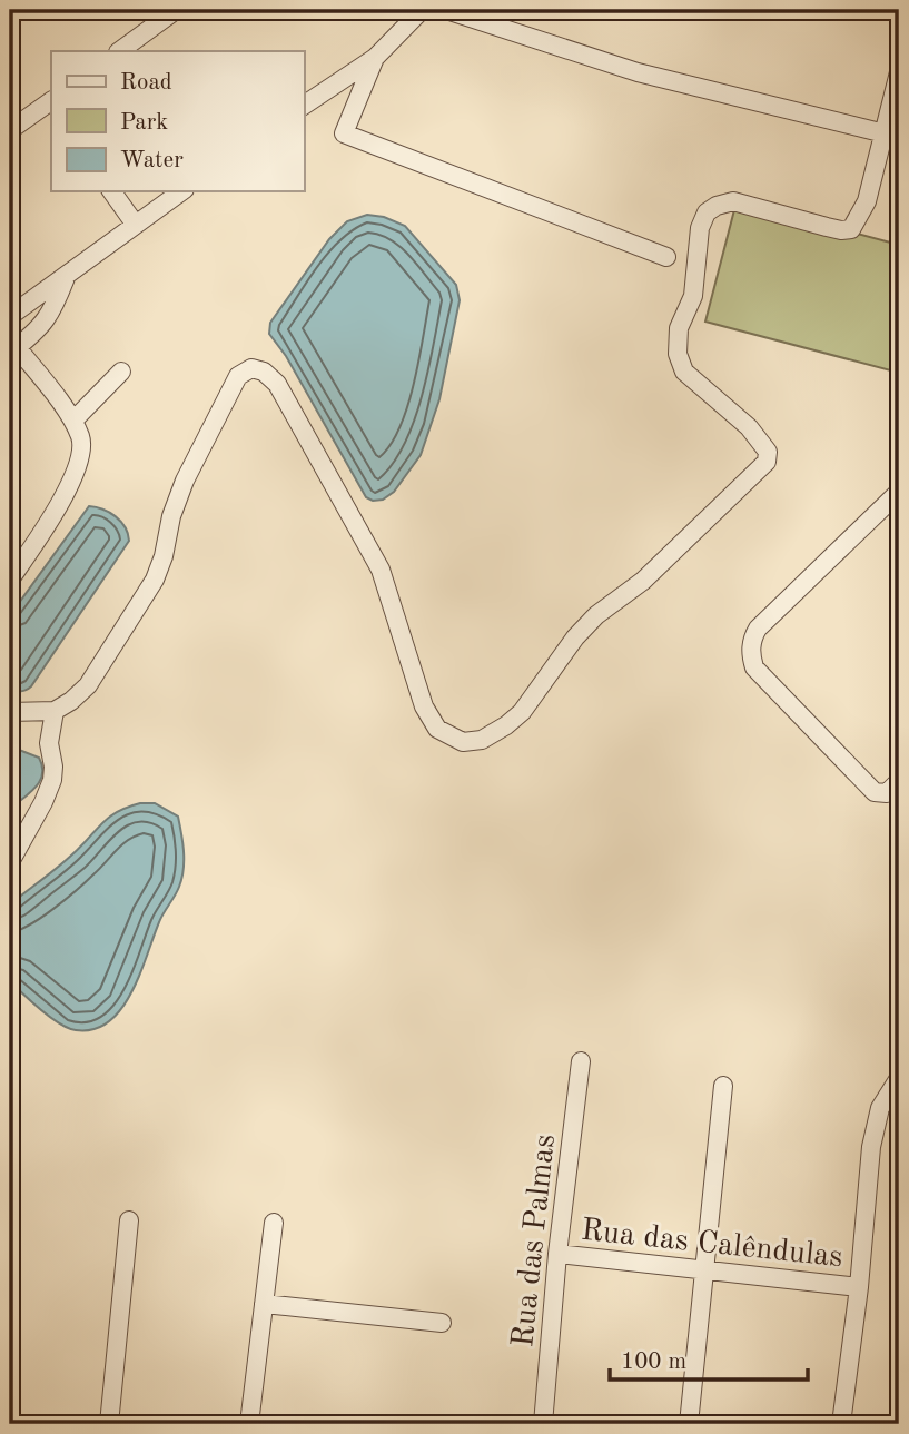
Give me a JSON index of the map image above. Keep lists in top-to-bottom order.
{
  "streets": {
    "street": ["Rua das Palmas", "Rua das Calêndulas"]
  },
  "crossings": [
    ["Rua das Palmas", "Rua das Calêndulas"]
  ],
  "legend": ["Road", "Park", "Water"],
  "scale_bar": "100 m"
}
